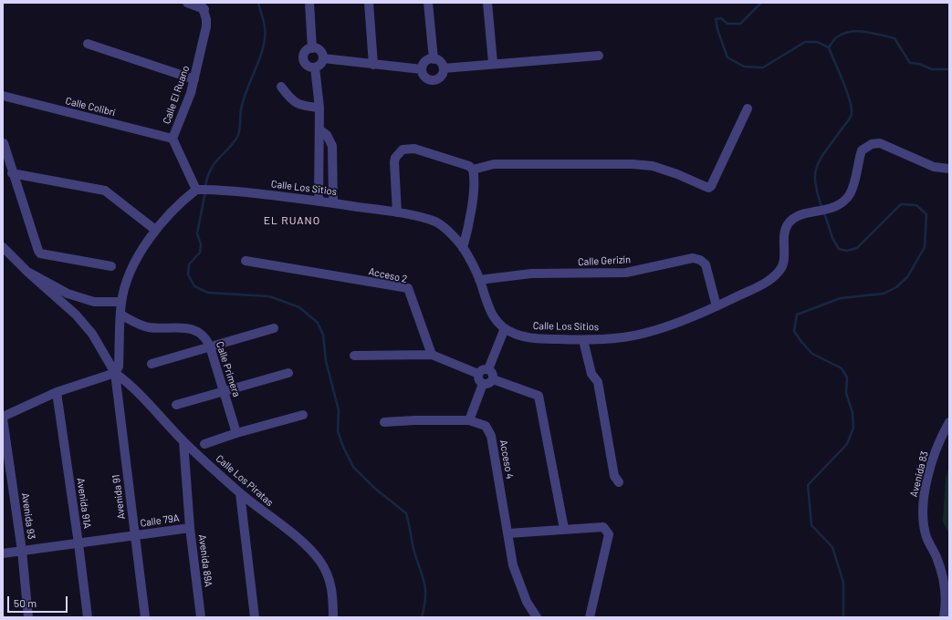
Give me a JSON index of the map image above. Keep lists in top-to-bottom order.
{
  "streets": {
    "street": [
      "Calle El Ruano",
      "Calle Colibrí",
      "Calle Los Sitios",
      "Calle Gerizín",
      "Acceso 2",
      "Calle Primera",
      "Acceso 4",
      "Avenida 83",
      "Calle Los Piratas",
      "Avenida 91",
      "Avenida 91A",
      "Avenida 93",
      "Calle 79A",
      "Avenida 89A"
    ]
  },
  "crossings": [
    ["Calle El Ruano", "Calle Colibrí"],
    ["Calle El Ruano", "Calle Los Sitios"],
    ["Calle Los Sitios", "Calle Gerizín"],
    ["Calle Los Piratas", "Avenida 91"],
    ["Calle Los Piratas", "Avenida 89A"],
    ["Avenida 91", "Calle 79A"],
    ["Avenida 91A", "Calle 79A"],
    ["Avenida 93", "Calle 79A"],
    ["Calle 79A", "Avenida 89A"]
  ],
  "districts": ["EL RUANO"],
  "scale_bar": "50 m"
}
